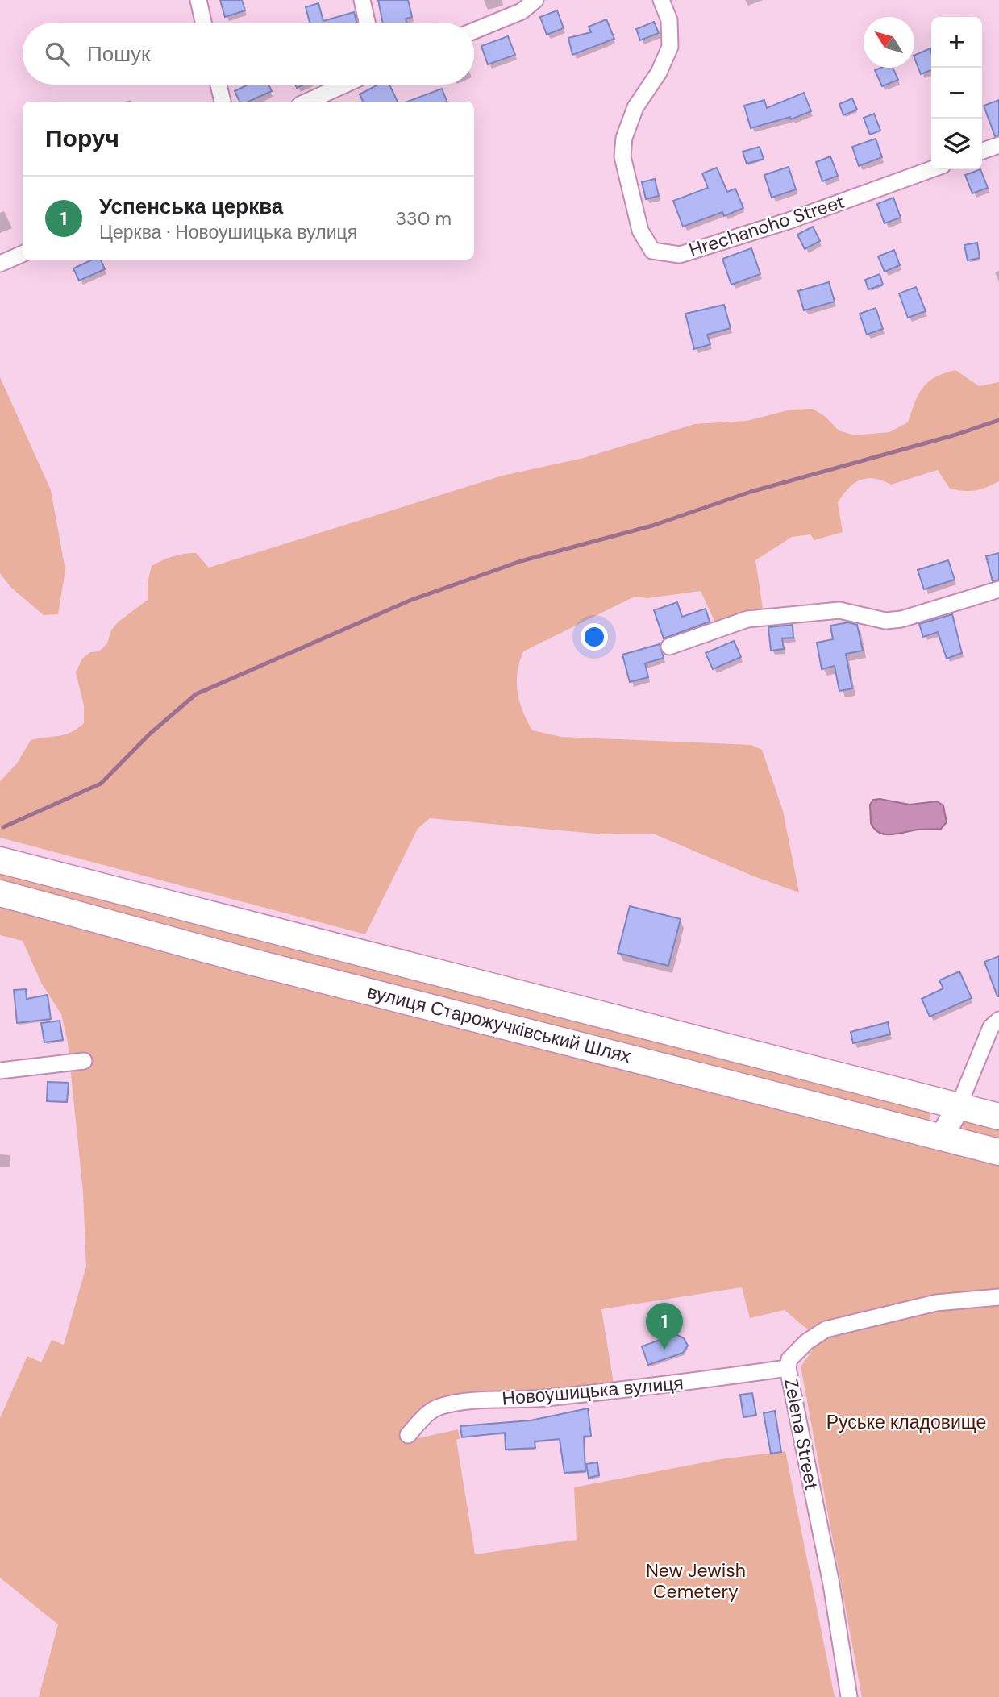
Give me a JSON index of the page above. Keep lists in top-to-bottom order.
{
  "streets": {
    "main road": ["вулиця Старожучківський Шлях"],
    "street": ["Hrechanoho Street", "Новоушицька вулиця", "Zelena Street"]
  },
  "crossings": [
    ["Новоушицька вулиця", "Zelena Street"]
  ],
  "parks": ["Руське кладовище", "New Jewish Cemetery"],
  "north": "top left",
  "page": {
    "map_buttons": ["+", "−"],
    "search": "Пошук",
    "heading": "Поруч",
    "list": [
      {
        "mark": "1",
        "name": "Успенська церква",
        "note": "Церква · Новоушицька вулиця",
        "value": "330 m"
      }
    ],
    "pins": "1"
  }
}
